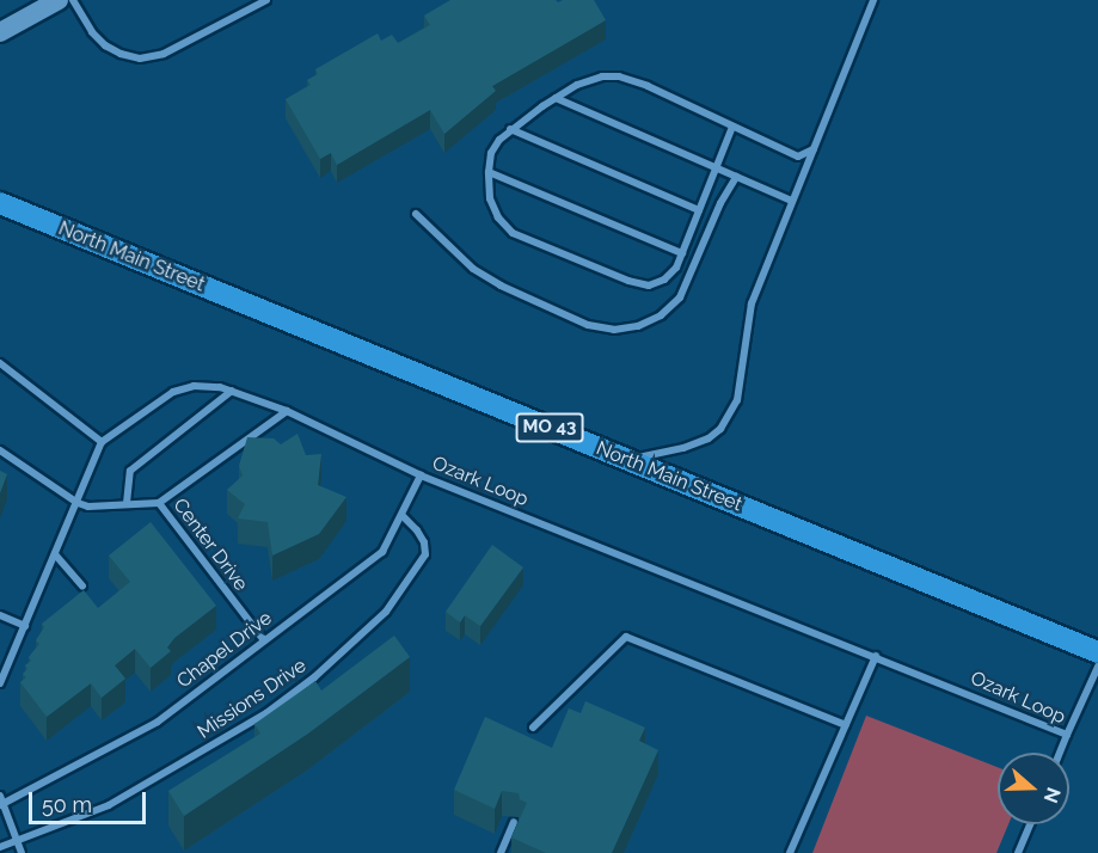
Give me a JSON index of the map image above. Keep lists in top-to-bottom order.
{
  "streets": {
    "main road": ["North Main Street", "MO 43"],
    "lane": [
      "Ozark Loop",
      "Center Drive",
      "Chapel Drive",
      "Missions Drive"
    ]
  },
  "crossings": [
    ["Ozark Loop", "Chapel Drive"],
    ["Center Drive", "Chapel Drive"],
    ["Chapel Drive", "Missions Drive"]
  ],
  "scale_bar": "50 m",
  "north": "right"
}
